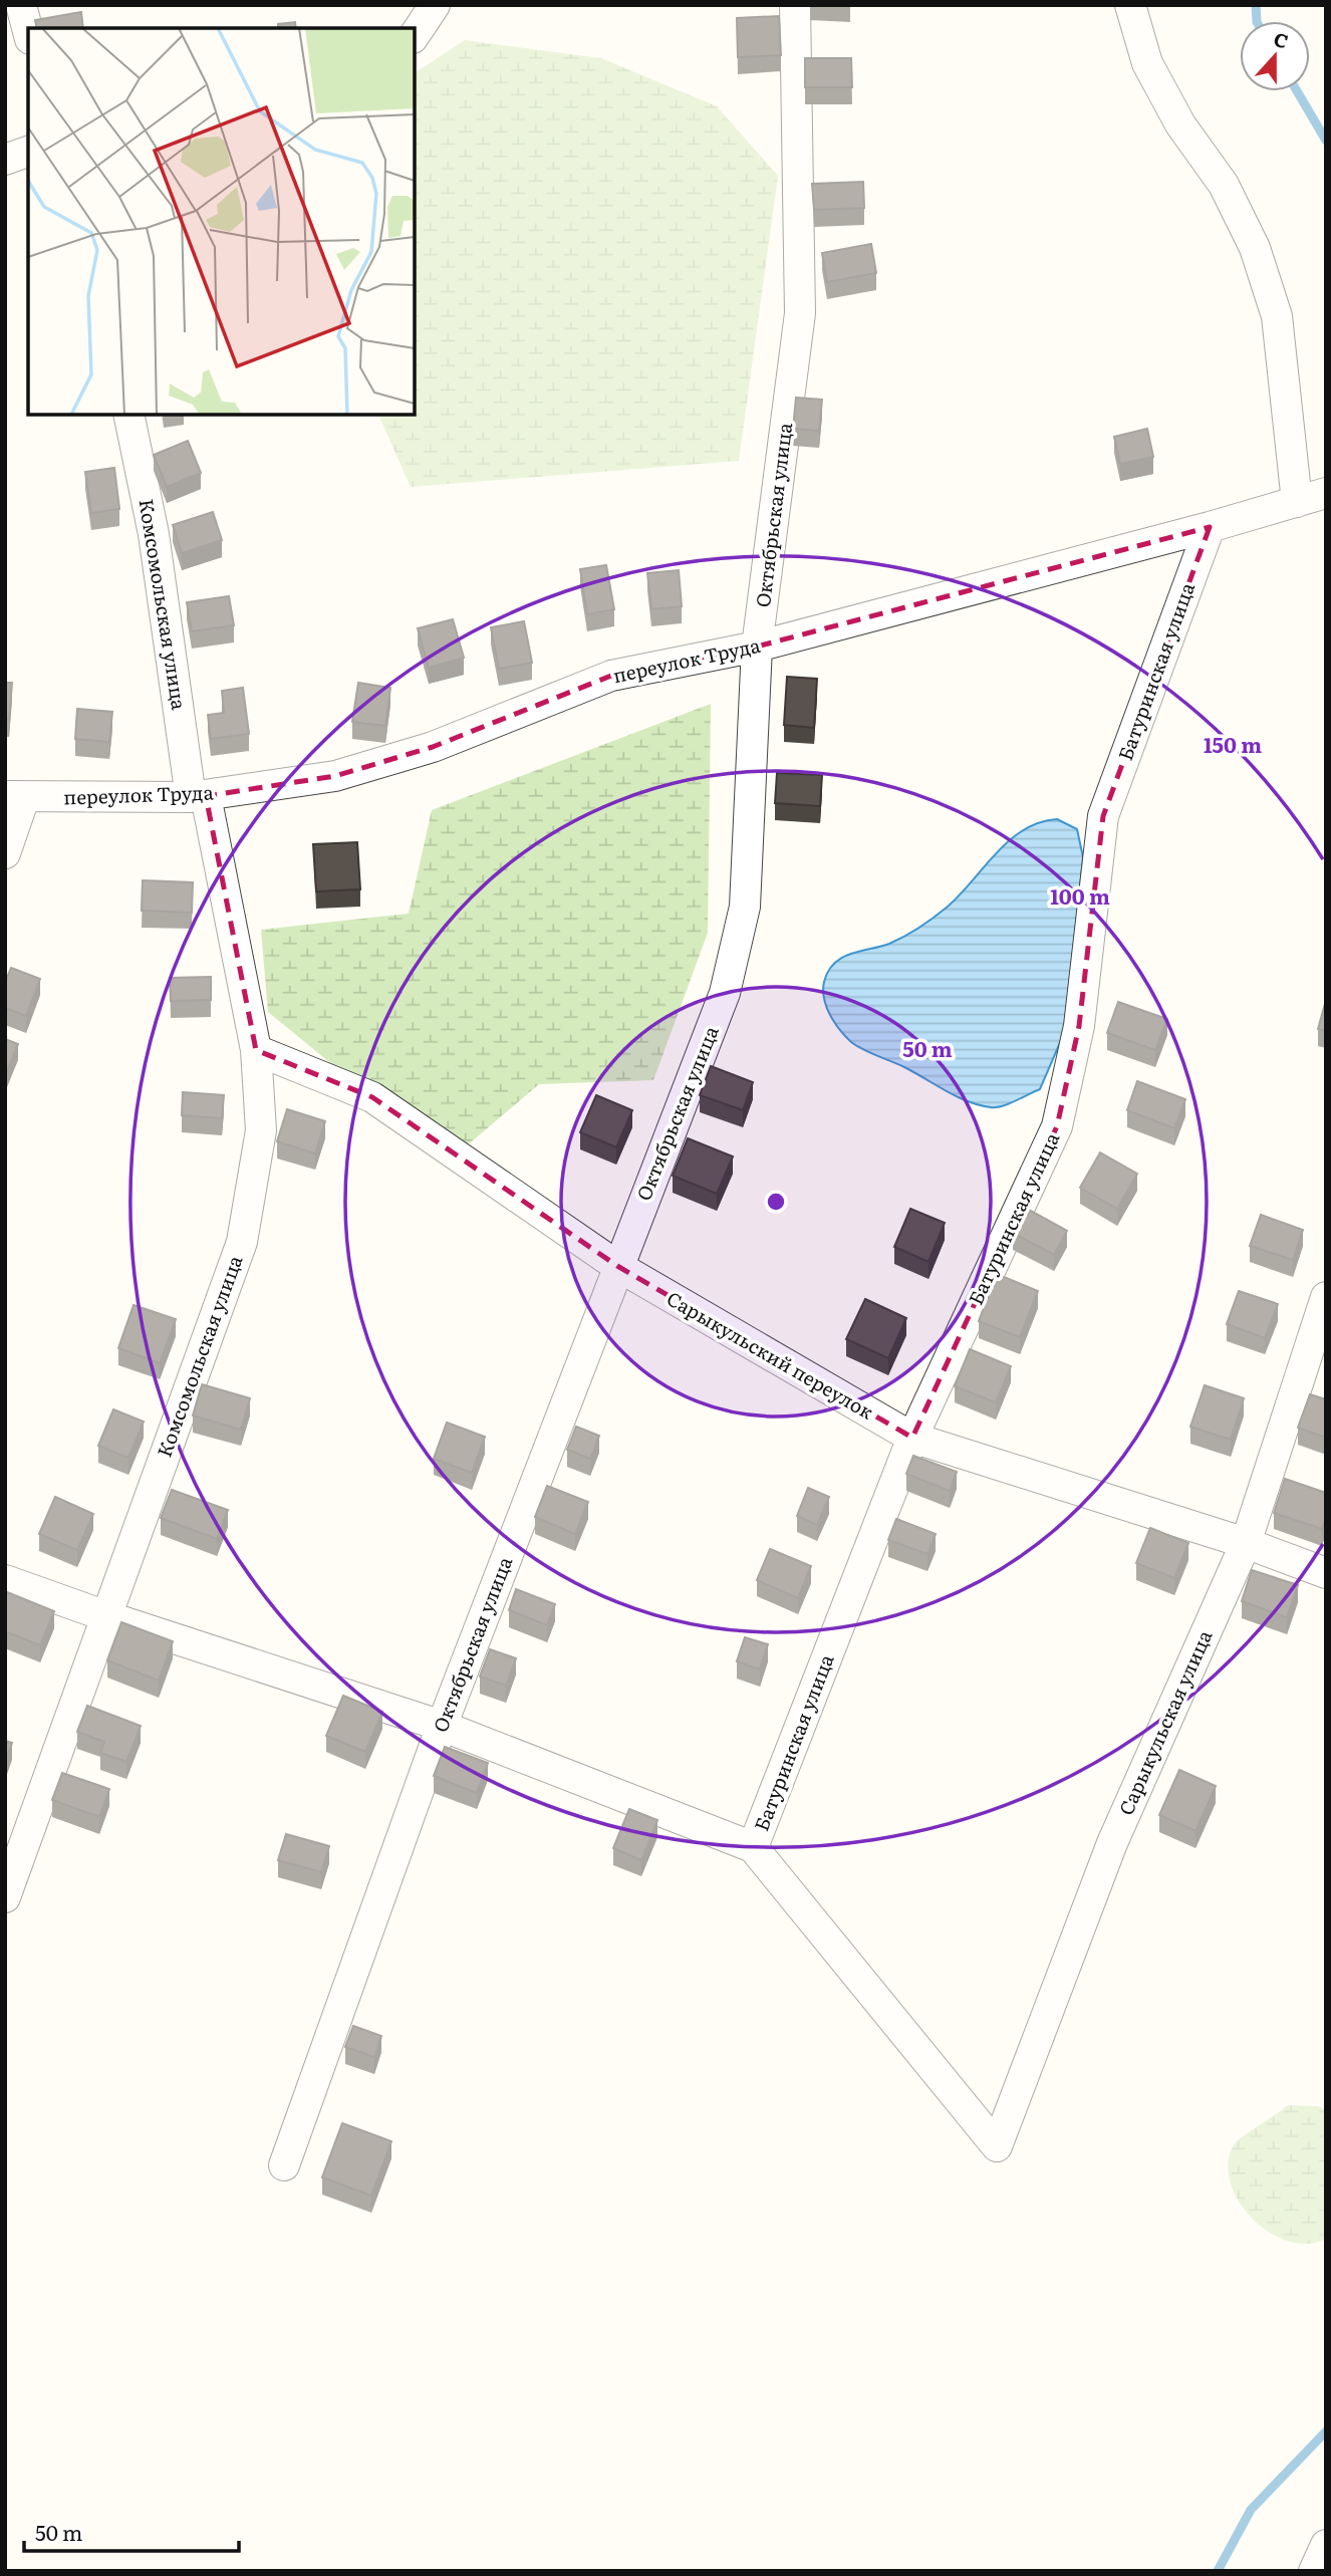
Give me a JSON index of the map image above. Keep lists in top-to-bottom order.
{
  "streets": {
    "street": [
      "Октябрьская улица",
      "Комсомольская улица",
      "переулок Труда",
      "Батуринская улица",
      "Сарыкульский переулок",
      "Сарыкульская улица"
    ]
  },
  "crossings": [
    ["Октябрьская улица", "переулок Труда"],
    ["Октябрьская улица", "Сарыкульский переулок"],
    ["Комсомольская улица", "переулок Труда"],
    ["Комсомольская улица", "Сарыкульский переулок"],
    ["переулок Труда", "Батуринская улица"],
    ["Батуринская улица", "Сарыкульский переулок"],
    ["Батуринская улица", "Сарыкульская улица"],
    ["Сарыкульский переулок", "Сарыкульская улица"]
  ],
  "scale_bar": "50 m",
  "north": "top",
  "rings": ["150 m", "100 m", "50 m"]
}
